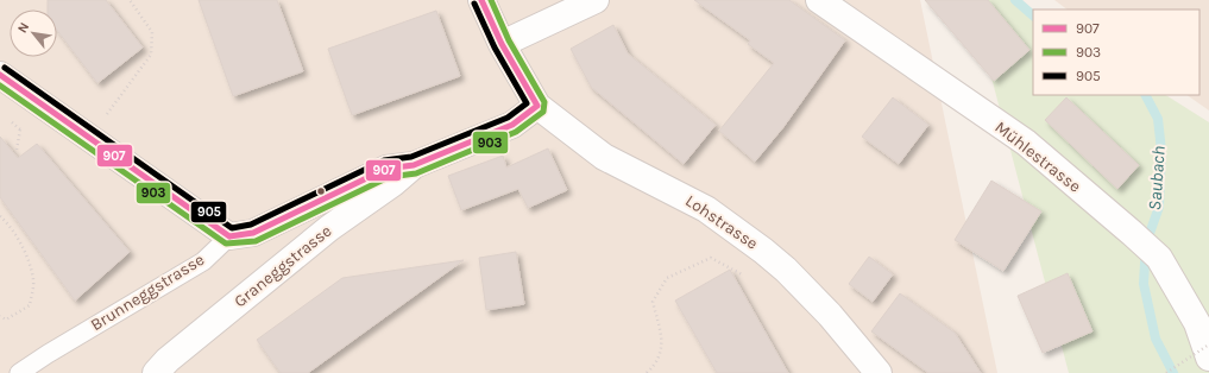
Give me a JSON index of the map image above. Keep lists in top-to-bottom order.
{
  "streets": {
    "street": ["Mühlestrasse", "Lohstrasse", "Graneggstrasse"],
    "lane": ["Brunneggstrasse"]
  },
  "water": ["Saubach"],
  "lines": ["transit line 907", "transit line 903", "transit line 905"],
  "legend": ["907", "903", "905"],
  "north": "top left"
}
